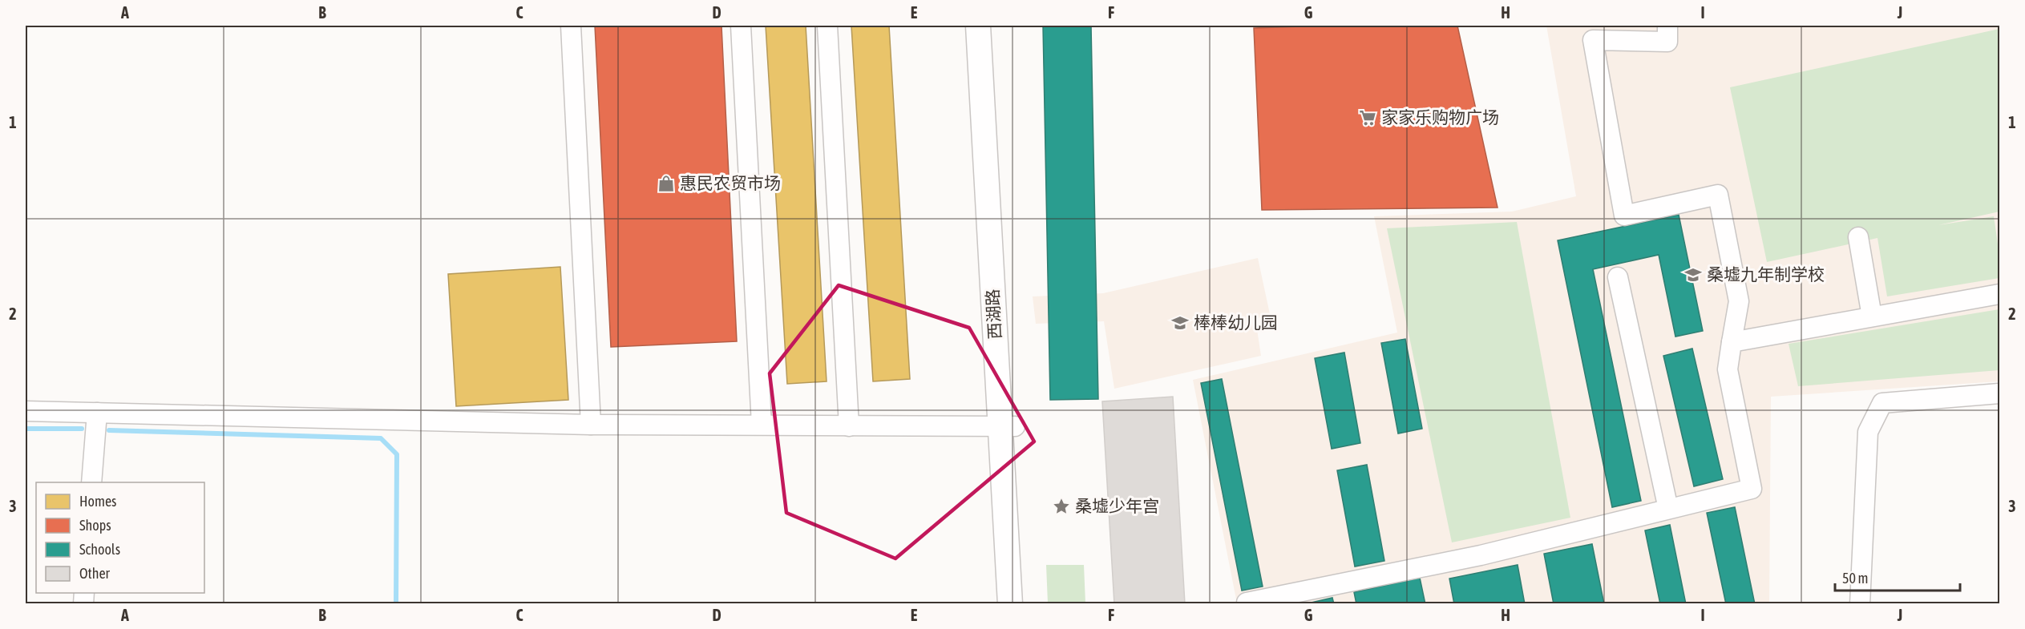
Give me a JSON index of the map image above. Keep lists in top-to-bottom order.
{
  "streets": {
    "main road": ["西湖路"]
  },
  "places": {
    "supermarket": ["家家乐购物广场"],
    "shop": ["惠民农贸市场"],
    "school or university": ["桑墟九年制学校", "棒棒幼儿园"],
    "place": ["桑墟少年宫"]
  },
  "legend": [
    "Homes",
    "Shops",
    "Schools",
    "Other"
  ],
  "scale_bar": "50 m",
  "grid": {
    "columns": [
      "A",
      "B",
      "C",
      "D",
      "E",
      "F",
      "G",
      "H",
      "I",
      "J"
    ],
    "rows": ["1", "2", "3"]
  }
}
